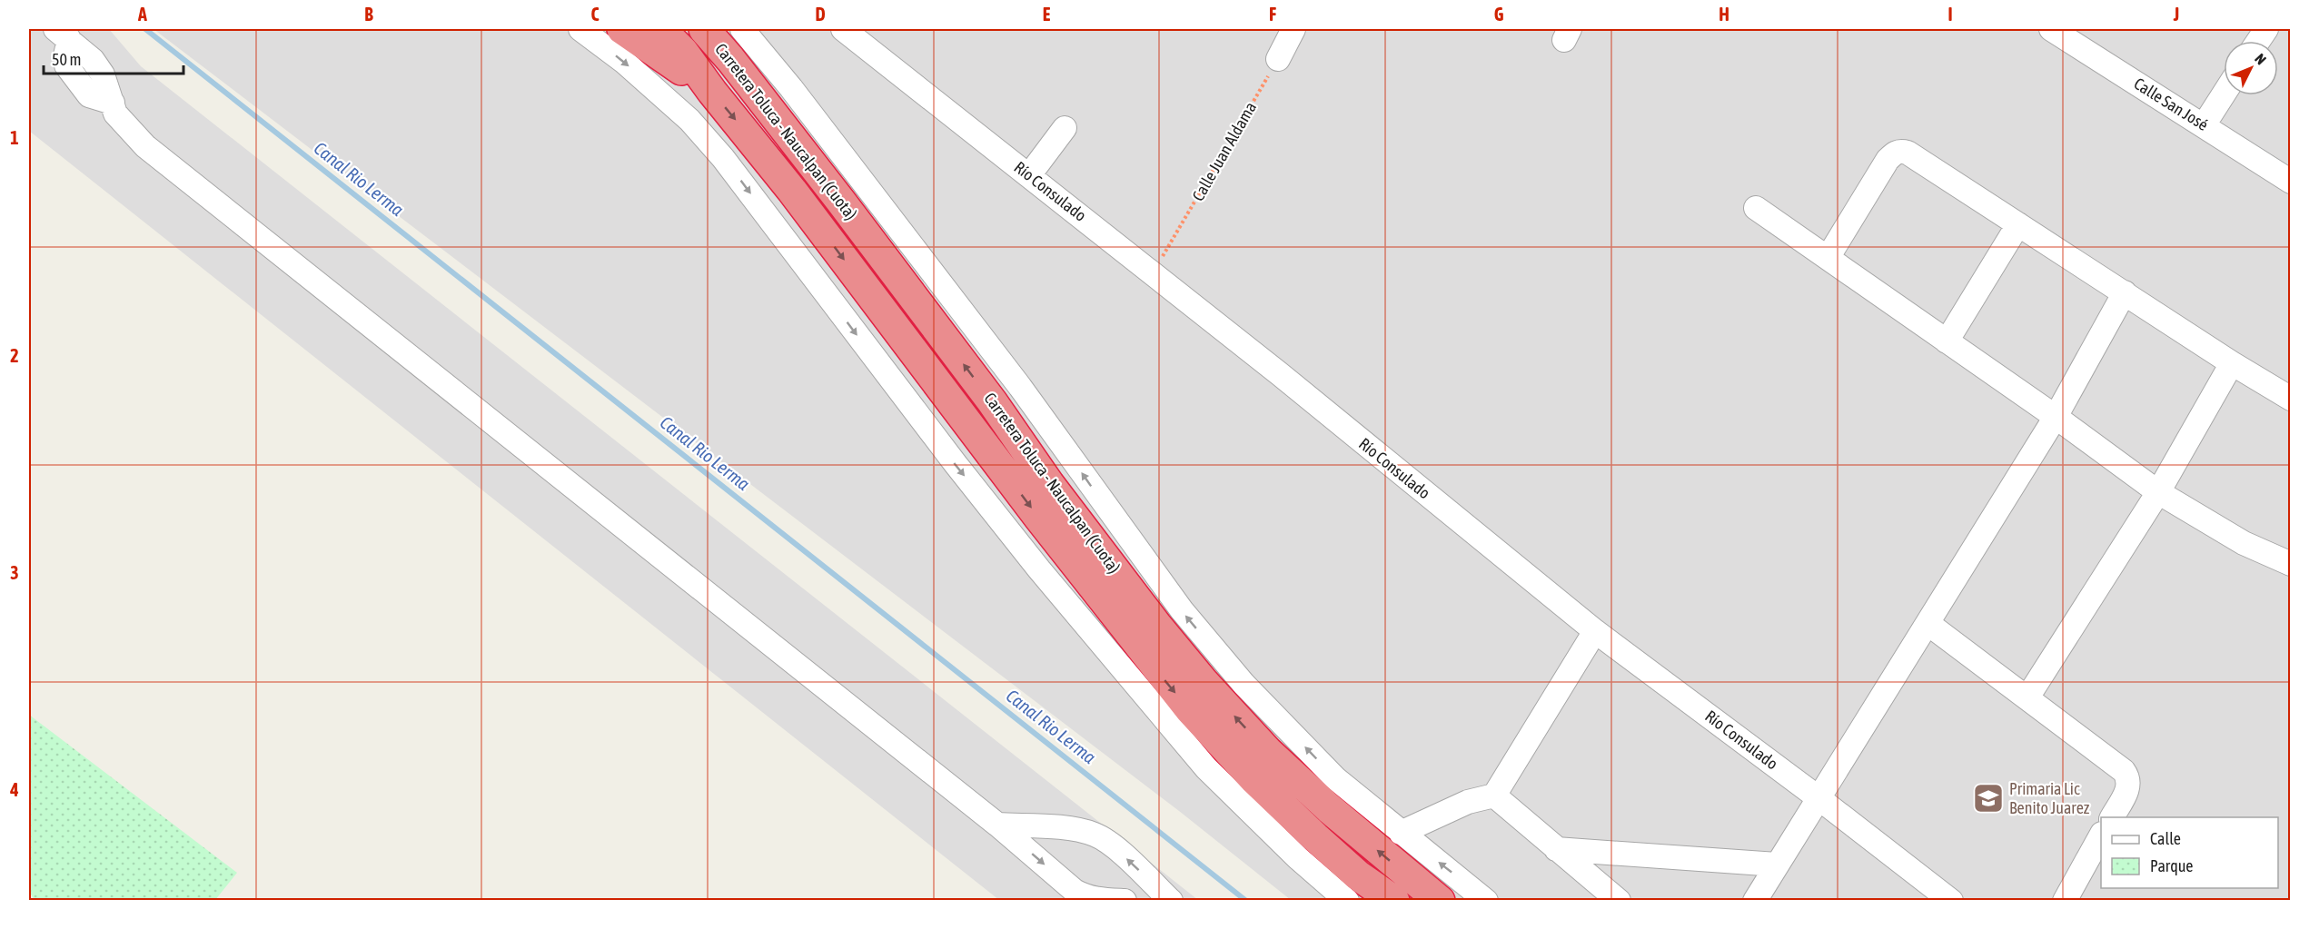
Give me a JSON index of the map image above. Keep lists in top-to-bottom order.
{
  "streets": {
    "highway": ["Carretera Toluca - Naucalpan (Cuota)"],
    "street": ["Calle San José", "Río Consulado"],
    "path": ["Calle Juan Aldama"]
  },
  "crossings": [
    ["Calle Juan Aldama", "Río Consulado"]
  ],
  "water": ["Canal Rio Lerma"],
  "places": {
    "school or university": ["Primaria Lic Benito Juarez"]
  },
  "legend": ["Calle", "Parque"],
  "scale_bar": "50 m",
  "north": "top right",
  "grid": {
    "columns": [
      "A",
      "B",
      "C",
      "D",
      "E",
      "F",
      "G",
      "H",
      "I",
      "J"
    ],
    "rows": [
      "1",
      "2",
      "3",
      "4"
    ]
  }
}
